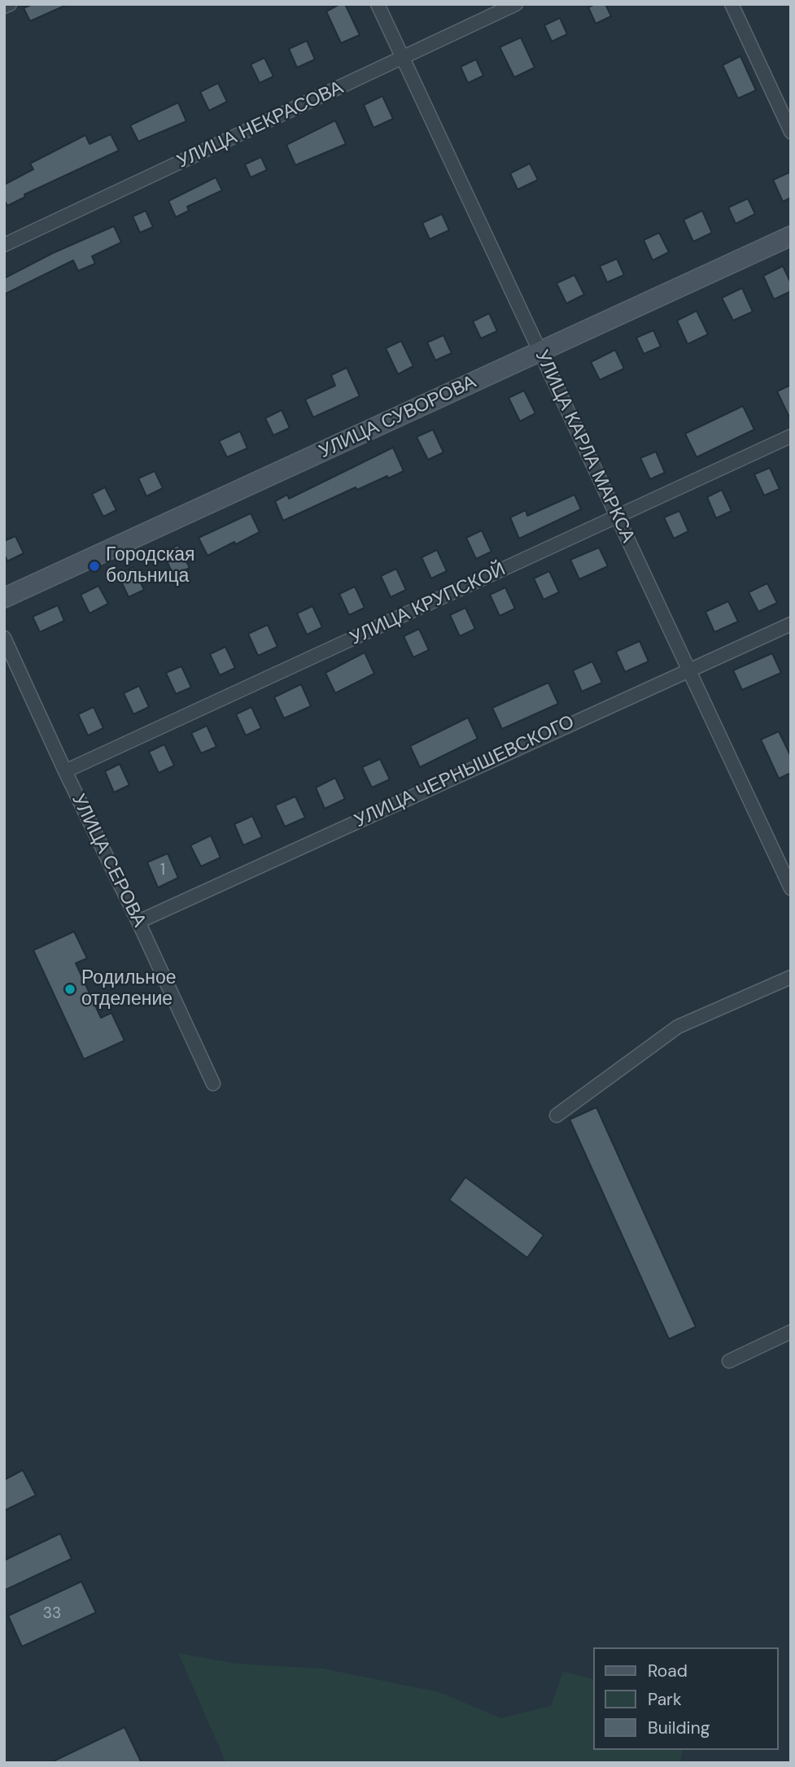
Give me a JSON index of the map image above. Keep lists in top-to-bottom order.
{
  "streets": {
    "street": [
      "УЛИЦА НЕКРАСОВА",
      "УЛИЦА СУВОРОВА",
      "УЛИЦА КАРЛА МАРКСА",
      "УЛИЦА КРУПСКОЙ",
      "УЛИЦА ЧЕРНЫШЕВСКОГО",
      "УЛИЦА СЕРОВА"
    ]
  },
  "crossings": [
    ["УЛИЦА НЕКРАСОВА", "УЛИЦА КАРЛА МАРКСА"],
    ["УЛИЦА СУВОРОВА", "УЛИЦА КАРЛА МАРКСА"],
    ["УЛИЦА КАРЛА МАРКСА", "УЛИЦА КРУПСКОЙ"],
    ["УЛИЦА КАРЛА МАРКСА", "УЛИЦА ЧЕРНЫШЕВСКОГО"],
    ["УЛИЦА КРУПСКОЙ", "УЛИЦА СЕРОВА"],
    ["УЛИЦА ЧЕРНЫШЕВСКОГО", "УЛИЦА СЕРОВА"]
  ],
  "places": ["Городская больница", "Родильное отделение"],
  "house_numbers": ["1", "33"],
  "legend": ["Road", "Park", "Building"]
}
